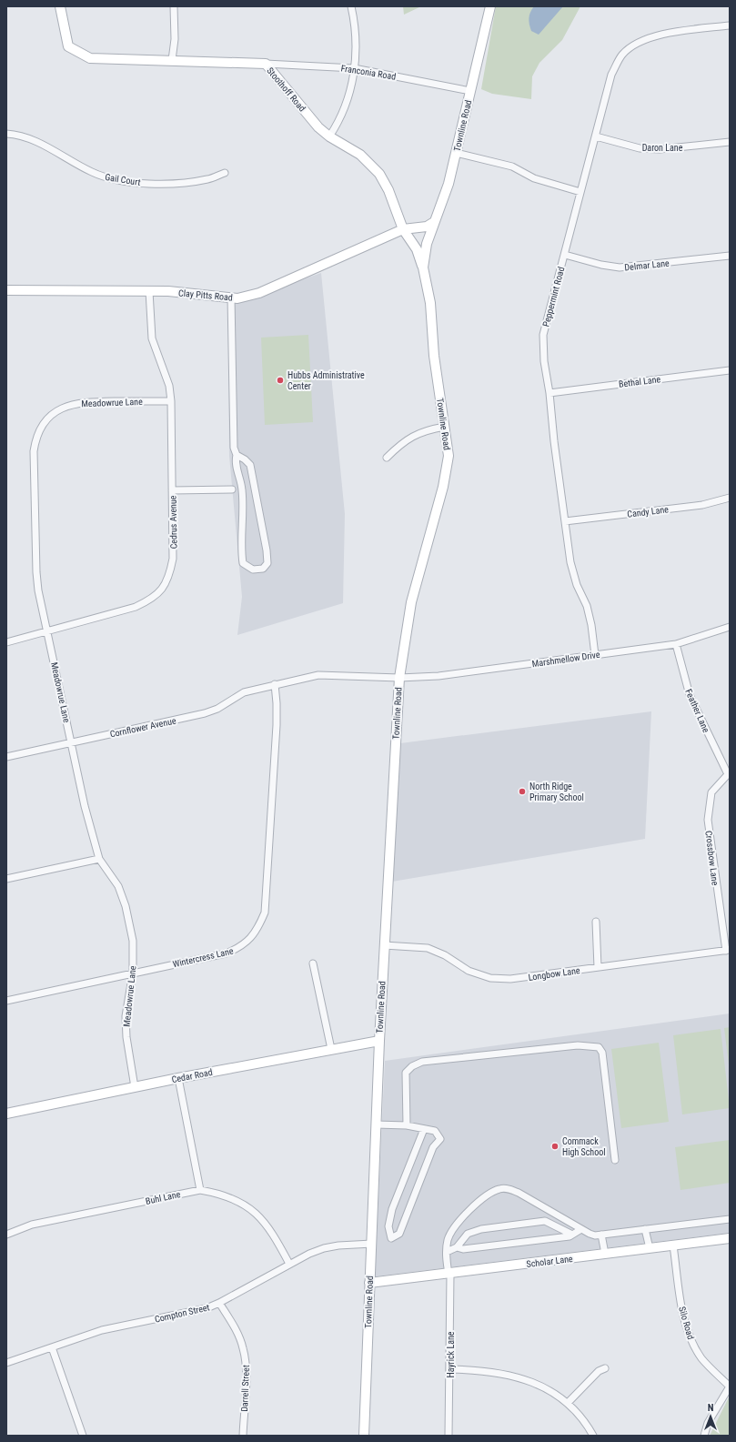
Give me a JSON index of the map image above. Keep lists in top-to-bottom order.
{
  "streets": {
    "street": [
      "Franconia Road",
      "Stoothoff Road",
      "Townline Road",
      "Daron Lane",
      "Gail Court",
      "Delmar Lane",
      "Clay Pitts Road",
      "Peppermint Road",
      "Bethal Lane",
      "Meadowrue Lane",
      "Candy Lane",
      "Cedrus Avenue",
      "Marshmellow Drive",
      "Feather Lane",
      "Cornflower Avenue",
      "Crossbow Lane",
      "Wintercress Lane",
      "Longbow Lane",
      "Cedar Road",
      "Buhl Lane",
      "Scholar Lane",
      "Compton Street",
      "Silo Road",
      "Hayrick Lane",
      "Darrell Street"
    ]
  },
  "crossings": [
    ["Franconia Road", "Stoothoff Road"],
    ["Franconia Road", "Townline Road"],
    ["Stoothoff Road", "Townline Road"],
    ["Stoothoff Road", "Clay Pitts Road"],
    ["Townline Road", "Clay Pitts Road"],
    ["Townline Road", "Marshmellow Drive"],
    ["Townline Road", "Longbow Lane"],
    ["Townline Road", "Cedar Road"],
    ["Townline Road", "Scholar Lane"],
    ["Townline Road", "Compton Street"],
    ["Daron Lane", "Peppermint Road"],
    ["Delmar Lane", "Peppermint Road"],
    ["Clay Pitts Road", "Cedrus Avenue"],
    ["Peppermint Road", "Bethal Lane"],
    ["Peppermint Road", "Candy Lane"],
    ["Peppermint Road", "Marshmellow Drive"],
    ["Meadowrue Lane", "Cedrus Avenue"],
    ["Meadowrue Lane", "Cornflower Avenue"],
    ["Meadowrue Lane", "Wintercress Lane"],
    ["Meadowrue Lane", "Cedar Road"],
    ["Marshmellow Drive", "Feather Lane"],
    ["Marshmellow Drive", "Cornflower Avenue"],
    ["Marshmellow Drive", "Wintercress Lane"],
    ["Feather Lane", "Crossbow Lane"],
    ["Cornflower Avenue", "Wintercress Lane"],
    ["Crossbow Lane", "Longbow Lane"],
    ["Buhl Lane", "Compton Street"],
    ["Scholar Lane", "Silo Road"],
    ["Scholar Lane", "Hayrick Lane"],
    ["Compton Street", "Darrell Street"]
  ],
  "places": ["Hubbs Administrative Center", "North Ridge Primary School", "Commack High School"],
  "north": "top"
}
